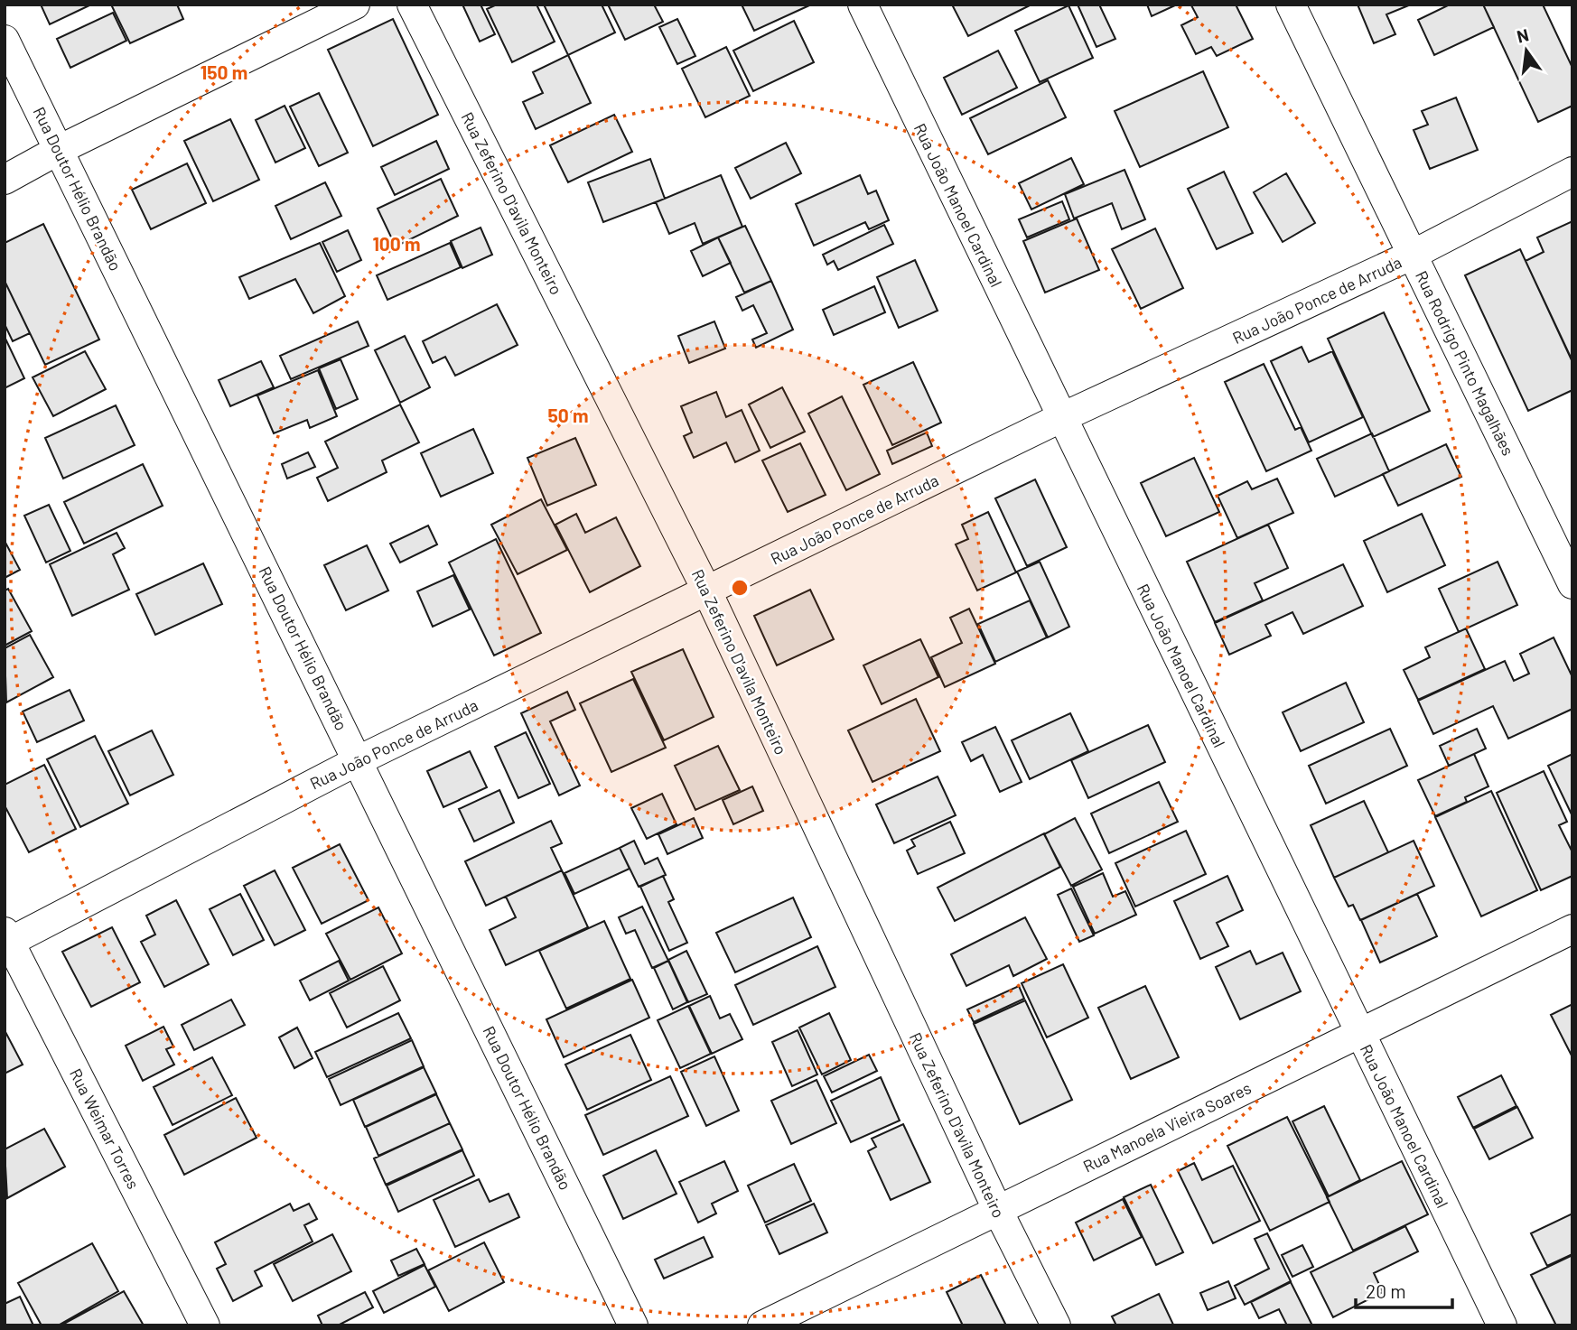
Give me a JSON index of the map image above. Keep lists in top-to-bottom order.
{
  "streets": {
    "street": [
      "Rua Doutor Hélio Brandão",
      "Rua Zeferino D'avila Monteiro",
      "Rua João Manoel Cardinal",
      "Rua João Ponce de Arruda",
      "Rua Rodrigo Pinto Magalhães",
      "Rua Manoela Vieira Soares",
      "Rua Weimar Torres"
    ]
  },
  "crossings": [
    ["Rua Doutor Hélio Brandão", "Rua João Ponce de Arruda"],
    ["Rua Zeferino D'avila Monteiro", "Rua João Ponce de Arruda"],
    ["Rua Zeferino D'avila Monteiro", "Rua Manoela Vieira Soares"],
    ["Rua João Manoel Cardinal", "Rua João Ponce de Arruda"],
    ["Rua João Manoel Cardinal", "Rua Manoela Vieira Soares"],
    ["Rua João Ponce de Arruda", "Rua Rodrigo Pinto Magalhães"],
    ["Rua João Ponce de Arruda", "Rua Weimar Torres"]
  ],
  "scale_bar": "20 m",
  "north": "top",
  "rings": ["150 m", "100 m", "50 m"]
}
